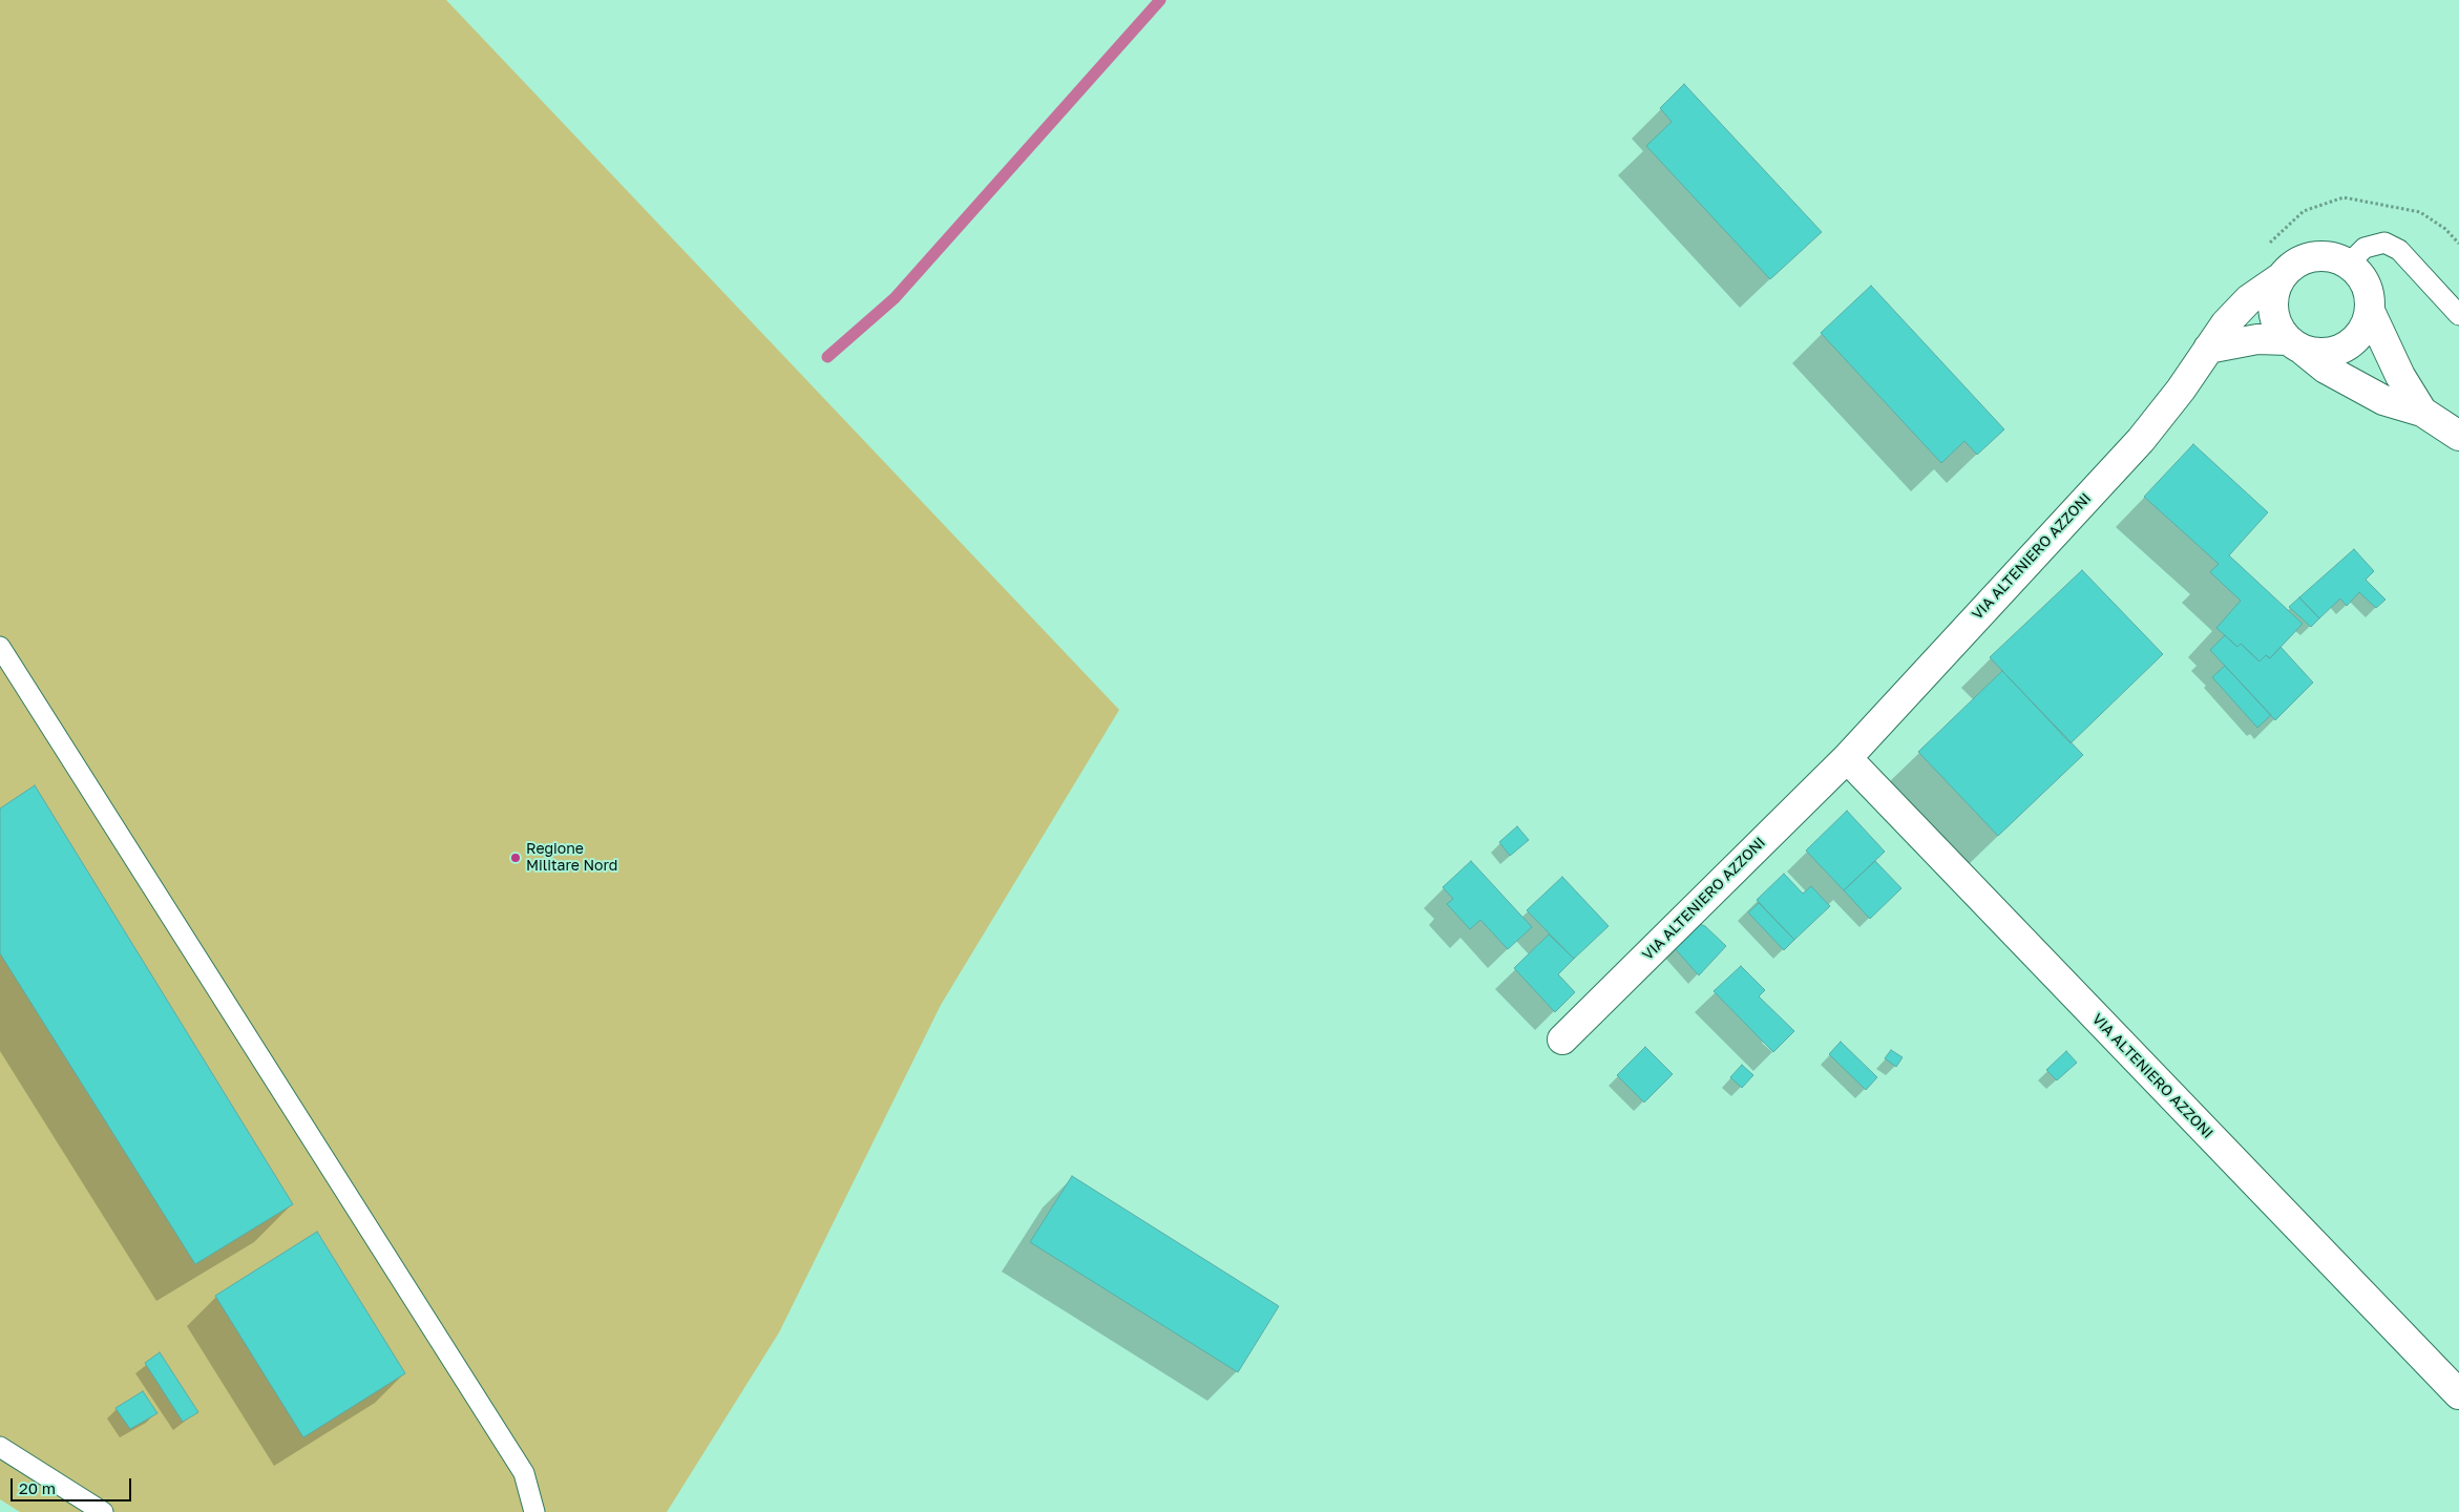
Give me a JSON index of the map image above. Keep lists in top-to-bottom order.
{
  "streets": {
    "street": ["VIA ALTENIERO AZZONI"]
  },
  "places": ["Regione Militare Nord"],
  "scale_bar": "20 m"
}
